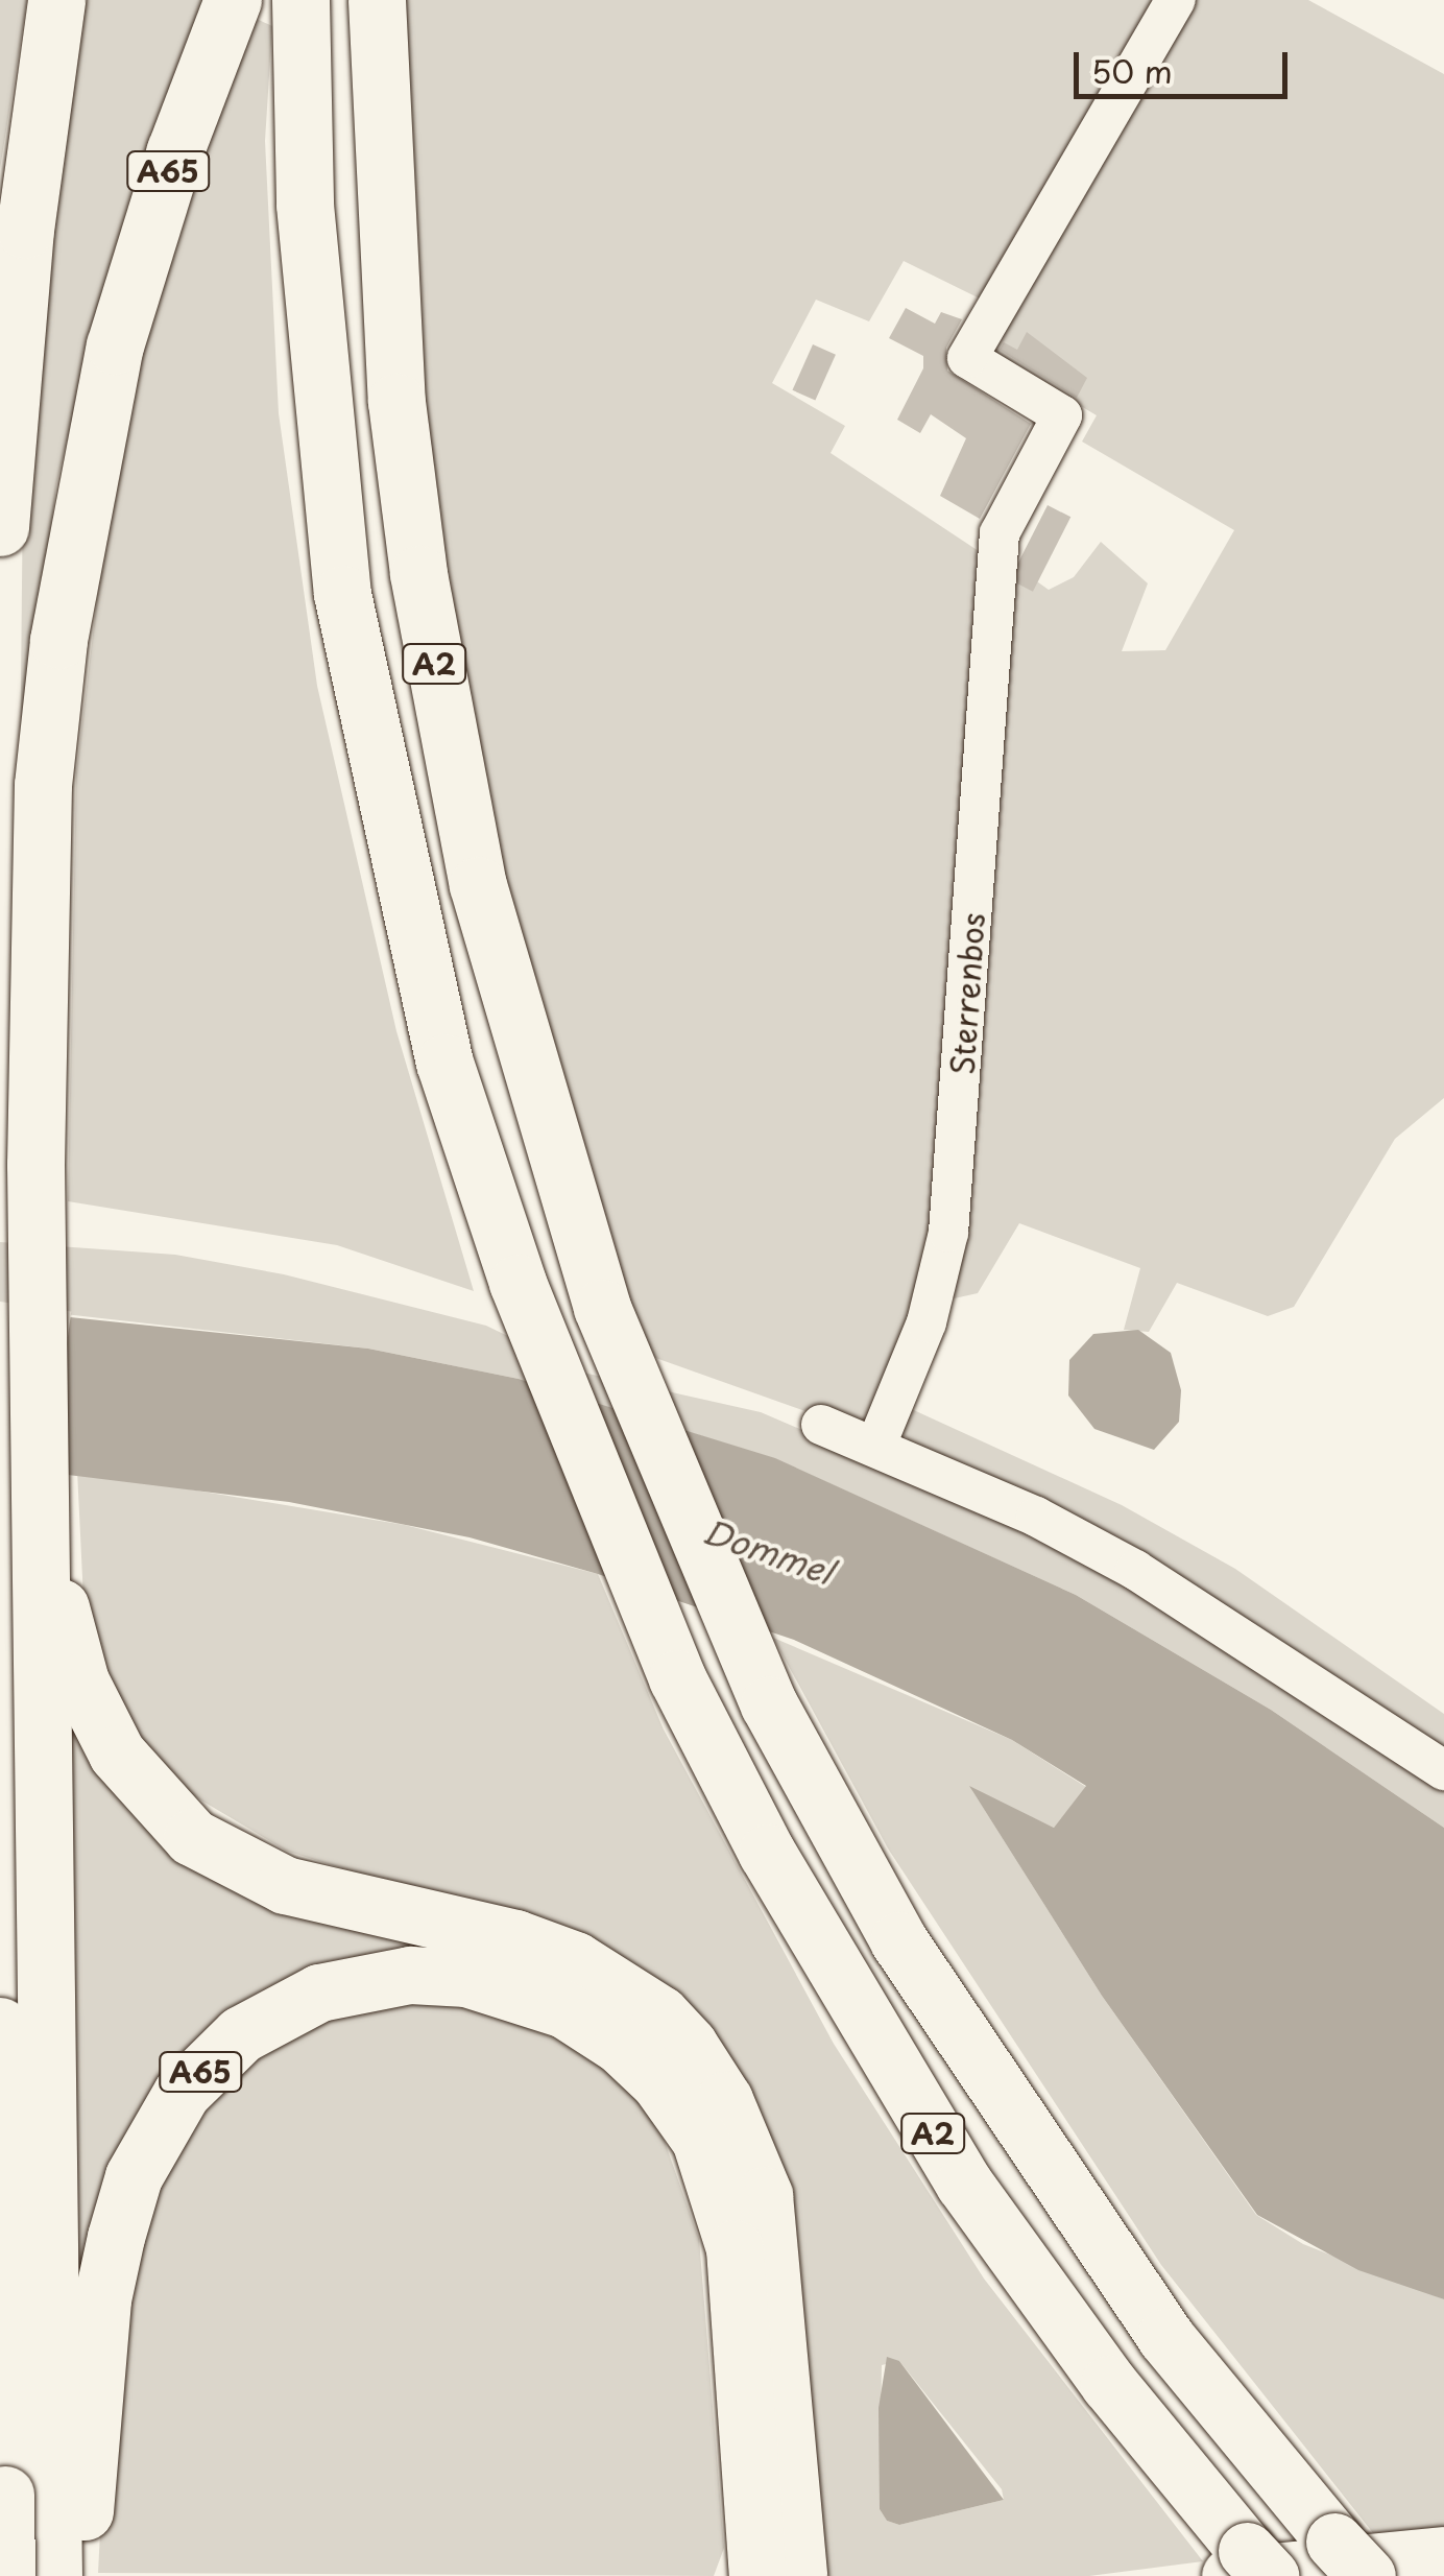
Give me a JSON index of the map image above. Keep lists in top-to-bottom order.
{
  "streets": {
    "highway": ["A65", "A2"],
    "street": ["Sterrenbos"]
  },
  "water": ["Dommel"],
  "scale_bar": "50 m"
}
